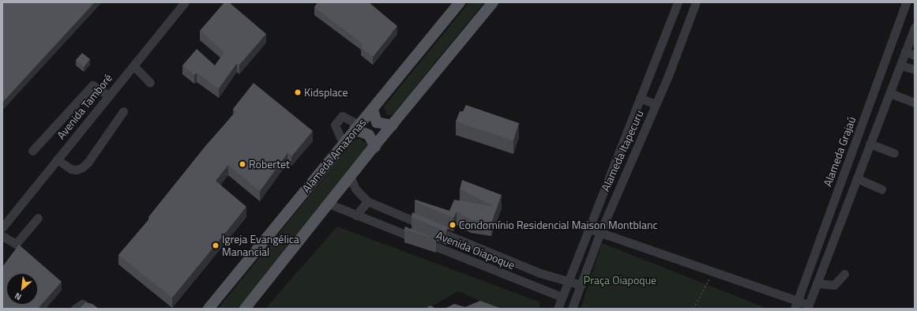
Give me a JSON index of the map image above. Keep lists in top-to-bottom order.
{
  "streets": {
    "main road": ["Alameda Amazonas"],
    "street": [
      "Avenida Tamboré",
      "Alameda Itapecuru",
      "Alameda Grajaú",
      "Avenida Oiapoque"
    ]
  },
  "crossings": [
    ["Alameda Itapecuru", "Avenida Oiapoque"]
  ],
  "parks": ["Praça Oiapoque"],
  "places": [
    "Kidsplace",
    "Robertet",
    "Condomínio Residencial Maison Montblanc",
    "Igreja Evangélica Manancial"
  ],
  "north": "bottom left"
}
